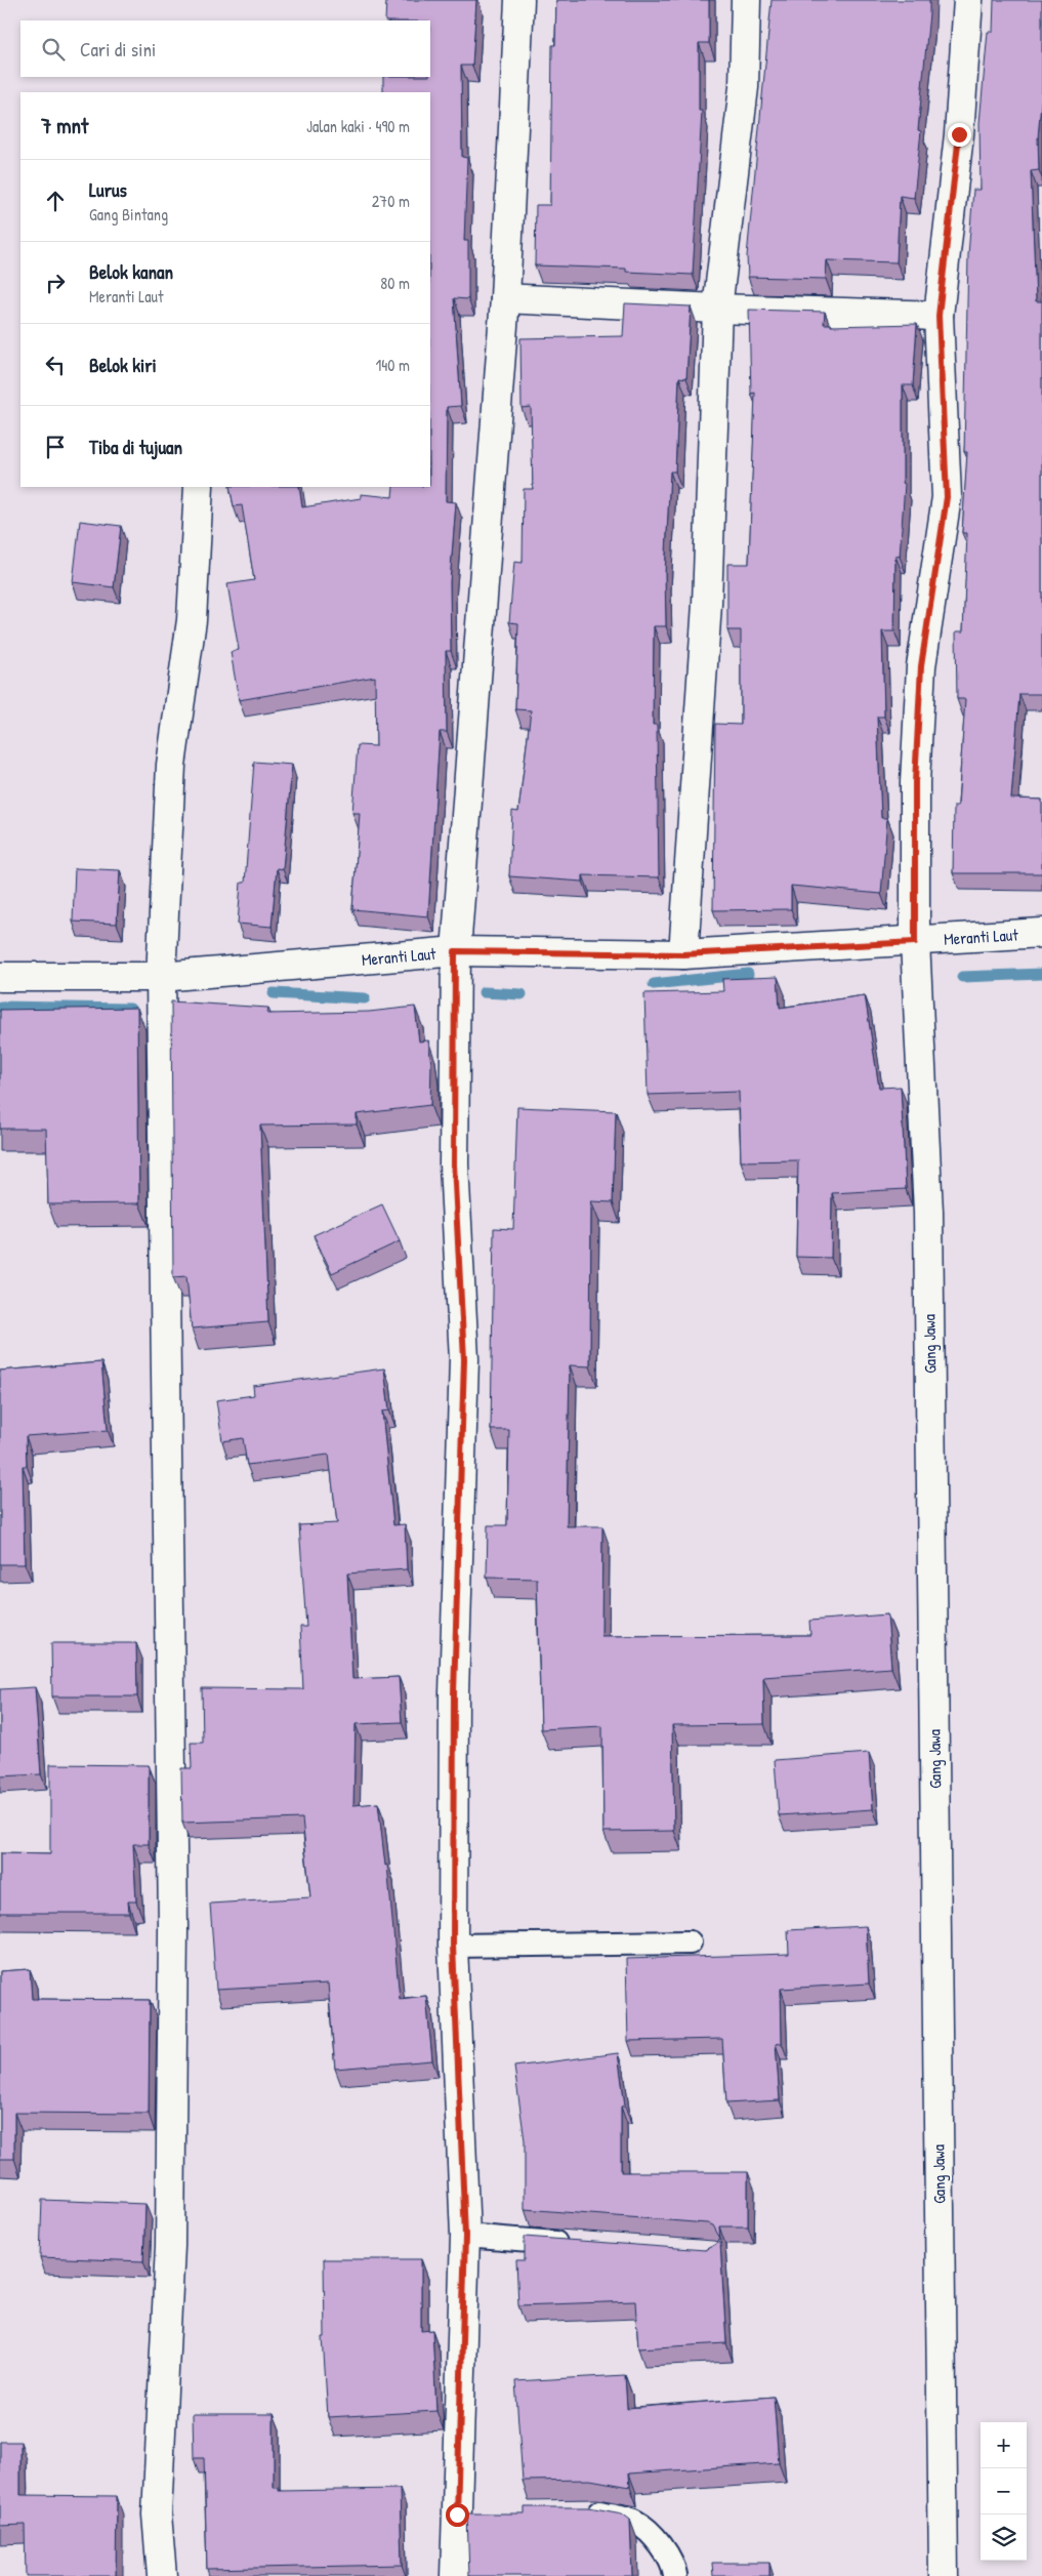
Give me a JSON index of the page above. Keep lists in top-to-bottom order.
{
  "streets": {
    "street": ["Meranti Laut", "Gang Jawa"]
  },
  "crossings": [
    ["Meranti Laut", "Gang Jawa"]
  ],
  "page": {
    "search": "Cari di sini",
    "heading": ["7 mnt", "Jalan kaki · 490 m"],
    "list": [
      ["Lurus", "Gang Bintang", "270 m"],
      ["Belok kanan", "Meranti Laut", "80 m"],
      ["Belok kiri", "140 m"],
      "Tiba di tujuan"
    ],
    "map_buttons": ["+", "−"]
  }
}
